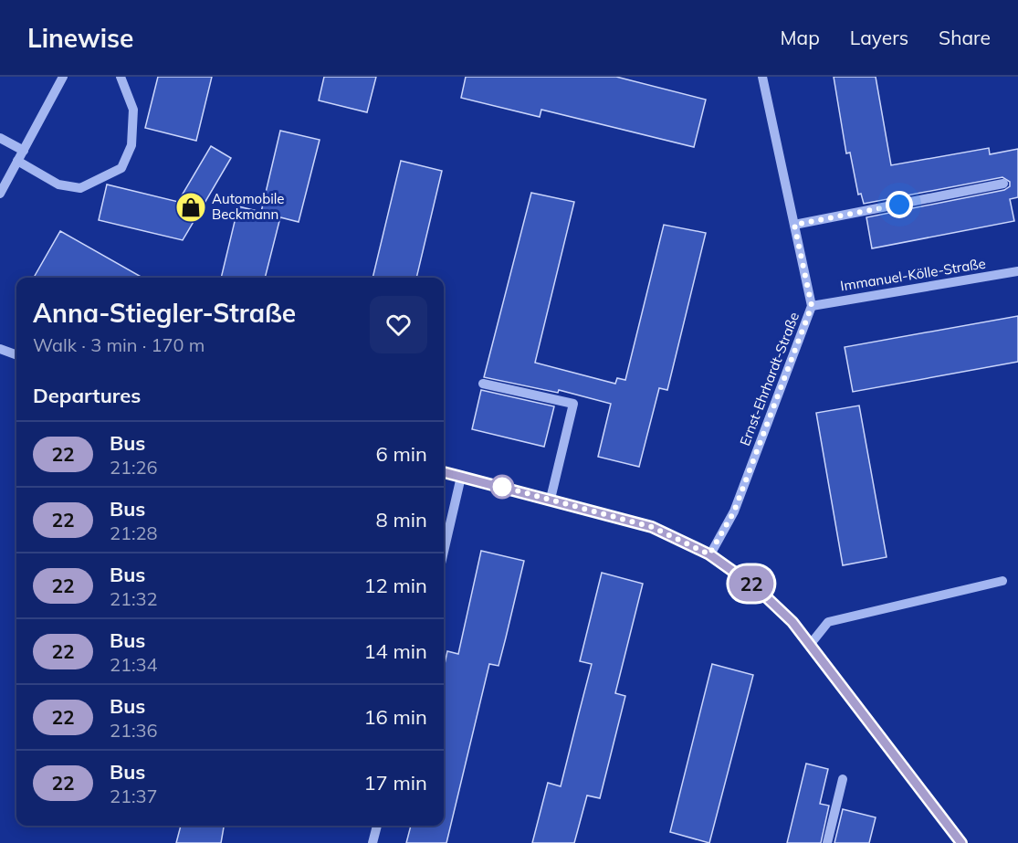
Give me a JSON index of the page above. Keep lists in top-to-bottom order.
{
  "streets": {
    "street": ["Immanuel-Kölle-Straße", "Ernst-Ehrhardt-Straße"]
  },
  "crossings": [
    ["Immanuel-Kölle-Straße", "Ernst-Ehrhardt-Straße"]
  ],
  "places": {
    "shop": ["Automobile Beckmann"]
  },
  "lines": ["bus line 22"],
  "page": {
    "header": "Linewise",
    "nav": ["Map", "Layers", "Share"],
    "on_map": "22",
    "heading": [
      ["Anna-Stiegler-Straße", "Walk · 3 min · 170 m"],
      "Departures"
    ],
    "list": [
      {
        "mark": "22",
        "name": "Bus",
        "note": "21:26",
        "value": "6 min"
      },
      {
        "mark": "22",
        "name": "Bus",
        "note": "21:28",
        "value": "8 min"
      },
      {
        "mark": "22",
        "name": "Bus",
        "note": "21:32",
        "value": "12 min"
      },
      {
        "mark": "22",
        "name": "Bus",
        "note": "21:34",
        "value": "14 min"
      },
      {
        "mark": "22",
        "name": "Bus",
        "note": "21:36",
        "value": "16 min"
      },
      {
        "mark": "22",
        "name": "Bus",
        "note": "21:37",
        "value": "17 min"
      }
    ]
  }
}
